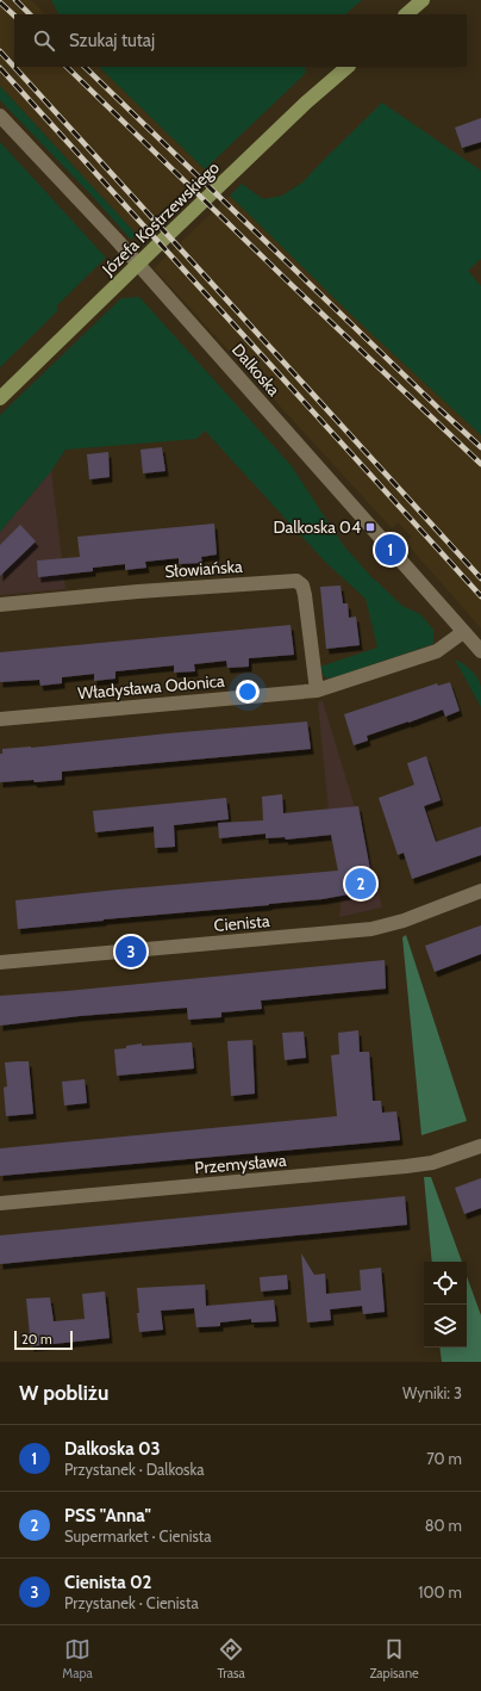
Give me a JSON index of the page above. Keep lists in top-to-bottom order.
{
  "streets": {
    "main road": ["Józefa Kostrzewskiego"],
    "street": [
      "Dalkoska",
      "Słowiańska",
      "Władysława Odonica",
      "Cienista",
      "Przemysława"
    ]
  },
  "crossings": [
    ["Dalkoska", "Władysława Odonica"],
    ["Słowiańska", "Władysława Odonica"]
  ],
  "places": {
    "transit": ["Dalkoska 04"]
  },
  "scale_bar": "20 m",
  "page": {
    "search": "Szukaj tutaj",
    "pins": ["1", "2", "3"],
    "scale": "20 m",
    "heading": ["W pobliżu", "Wyniki: 3"],
    "list": [
      {
        "mark": "1",
        "name": "Dalkoska 03",
        "note": "Przystanek · Dalkoska",
        "value": "70 m"
      },
      {
        "mark": "2",
        "name": "PSS \"Anna\"",
        "note": "Supermarket · Cienista",
        "value": "80 m"
      },
      {
        "mark": "3",
        "name": "Cienista 02",
        "note": "Przystanek · Cienista",
        "value": "100 m"
      }
    ],
    "nav": ["Mapa", "Trasa", "Zapisane"]
  }
}
